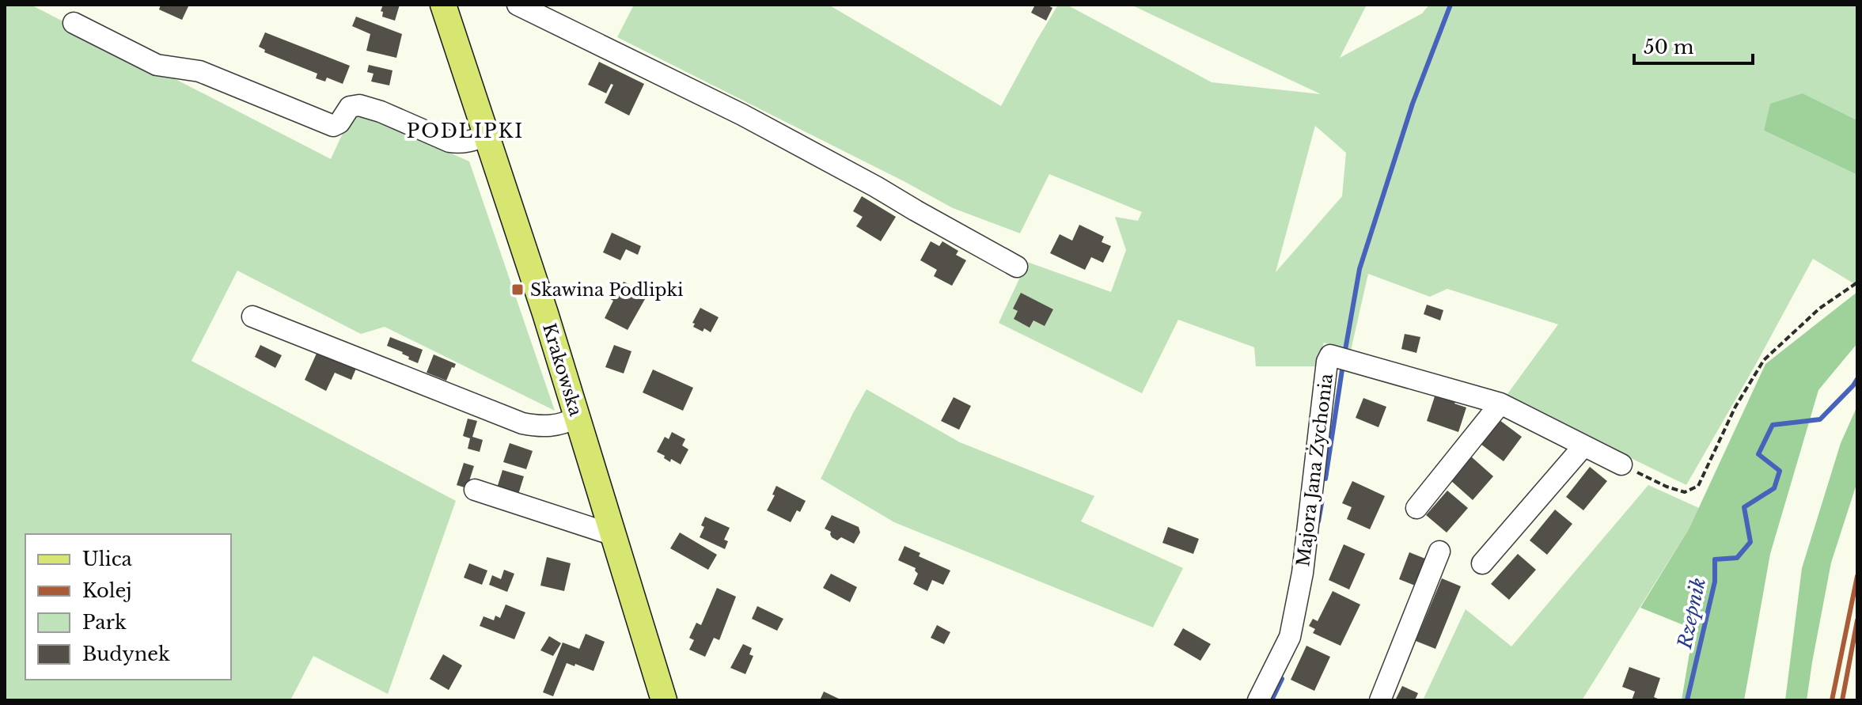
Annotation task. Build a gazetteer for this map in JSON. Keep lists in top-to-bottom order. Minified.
{"streets":{"main road":["Krakowska"],"street":["Majora Jana Żychonia"]},"districts":["PODLIPKI"],"water":["Rzepnik"],"places":{"transit":["Skawina Podlipki"]},"legend":["Ulica","Kolej","Park","Budynek"],"scale_bar":"50 m"}
